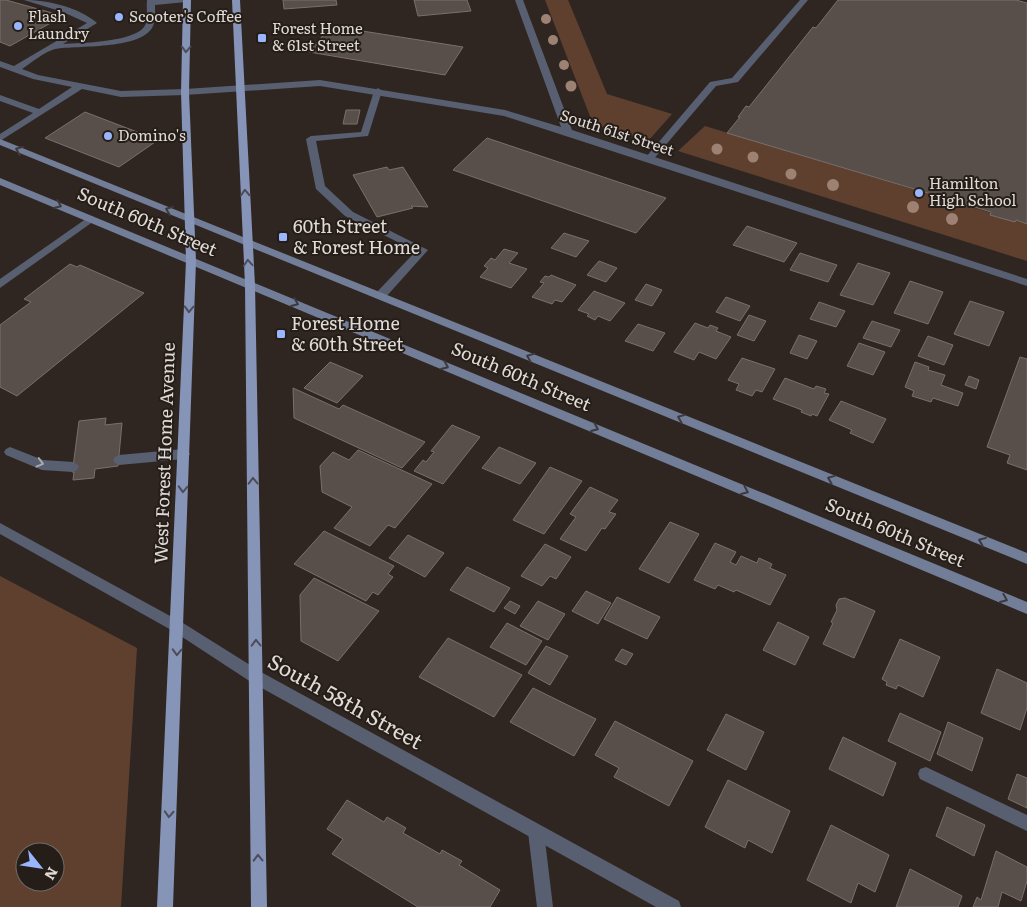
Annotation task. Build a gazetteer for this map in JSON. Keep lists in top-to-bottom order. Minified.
{"streets":{"main road":["South 60th Street","West Forest Home Avenue"],"street":["South 61st Street","South 58th Street"]},"crossings":[["South 61st Street","West Forest Home Avenue"],["South 60th Street","West Forest Home Avenue"],["West Forest Home Avenue","South 58th Street"]],"places":{"other":["Scooter's Coffee","Flash Laundry","Domino's","Hamilton High School"],"transit":["Forest Home & 61st Street","60th Street & Forest Home","Forest Home & 60th Street"]},"north":"bottom right"}
